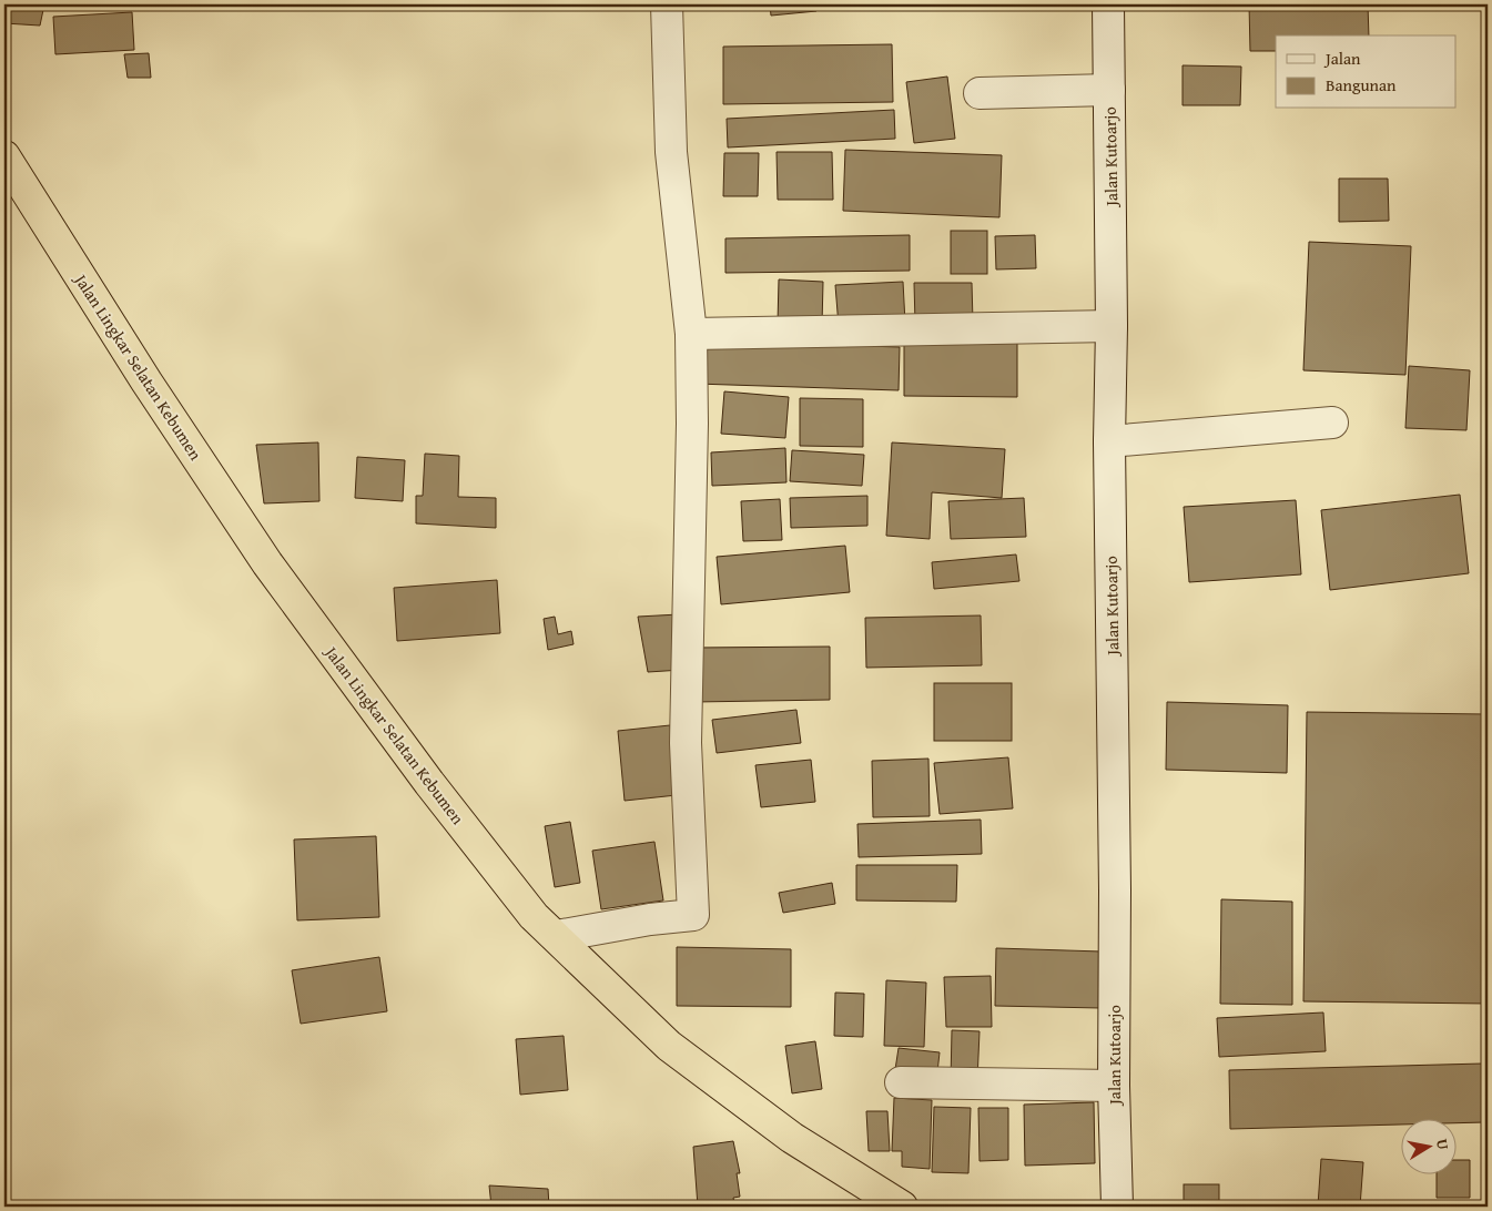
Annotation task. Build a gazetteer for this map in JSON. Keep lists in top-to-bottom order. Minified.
{"streets":{"highway":["Jalan Lingkar Selatan Kebumen"],"street":["Jalan Kutoarjo"]},"legend":["Jalan","Bangunan"],"north":"right"}
